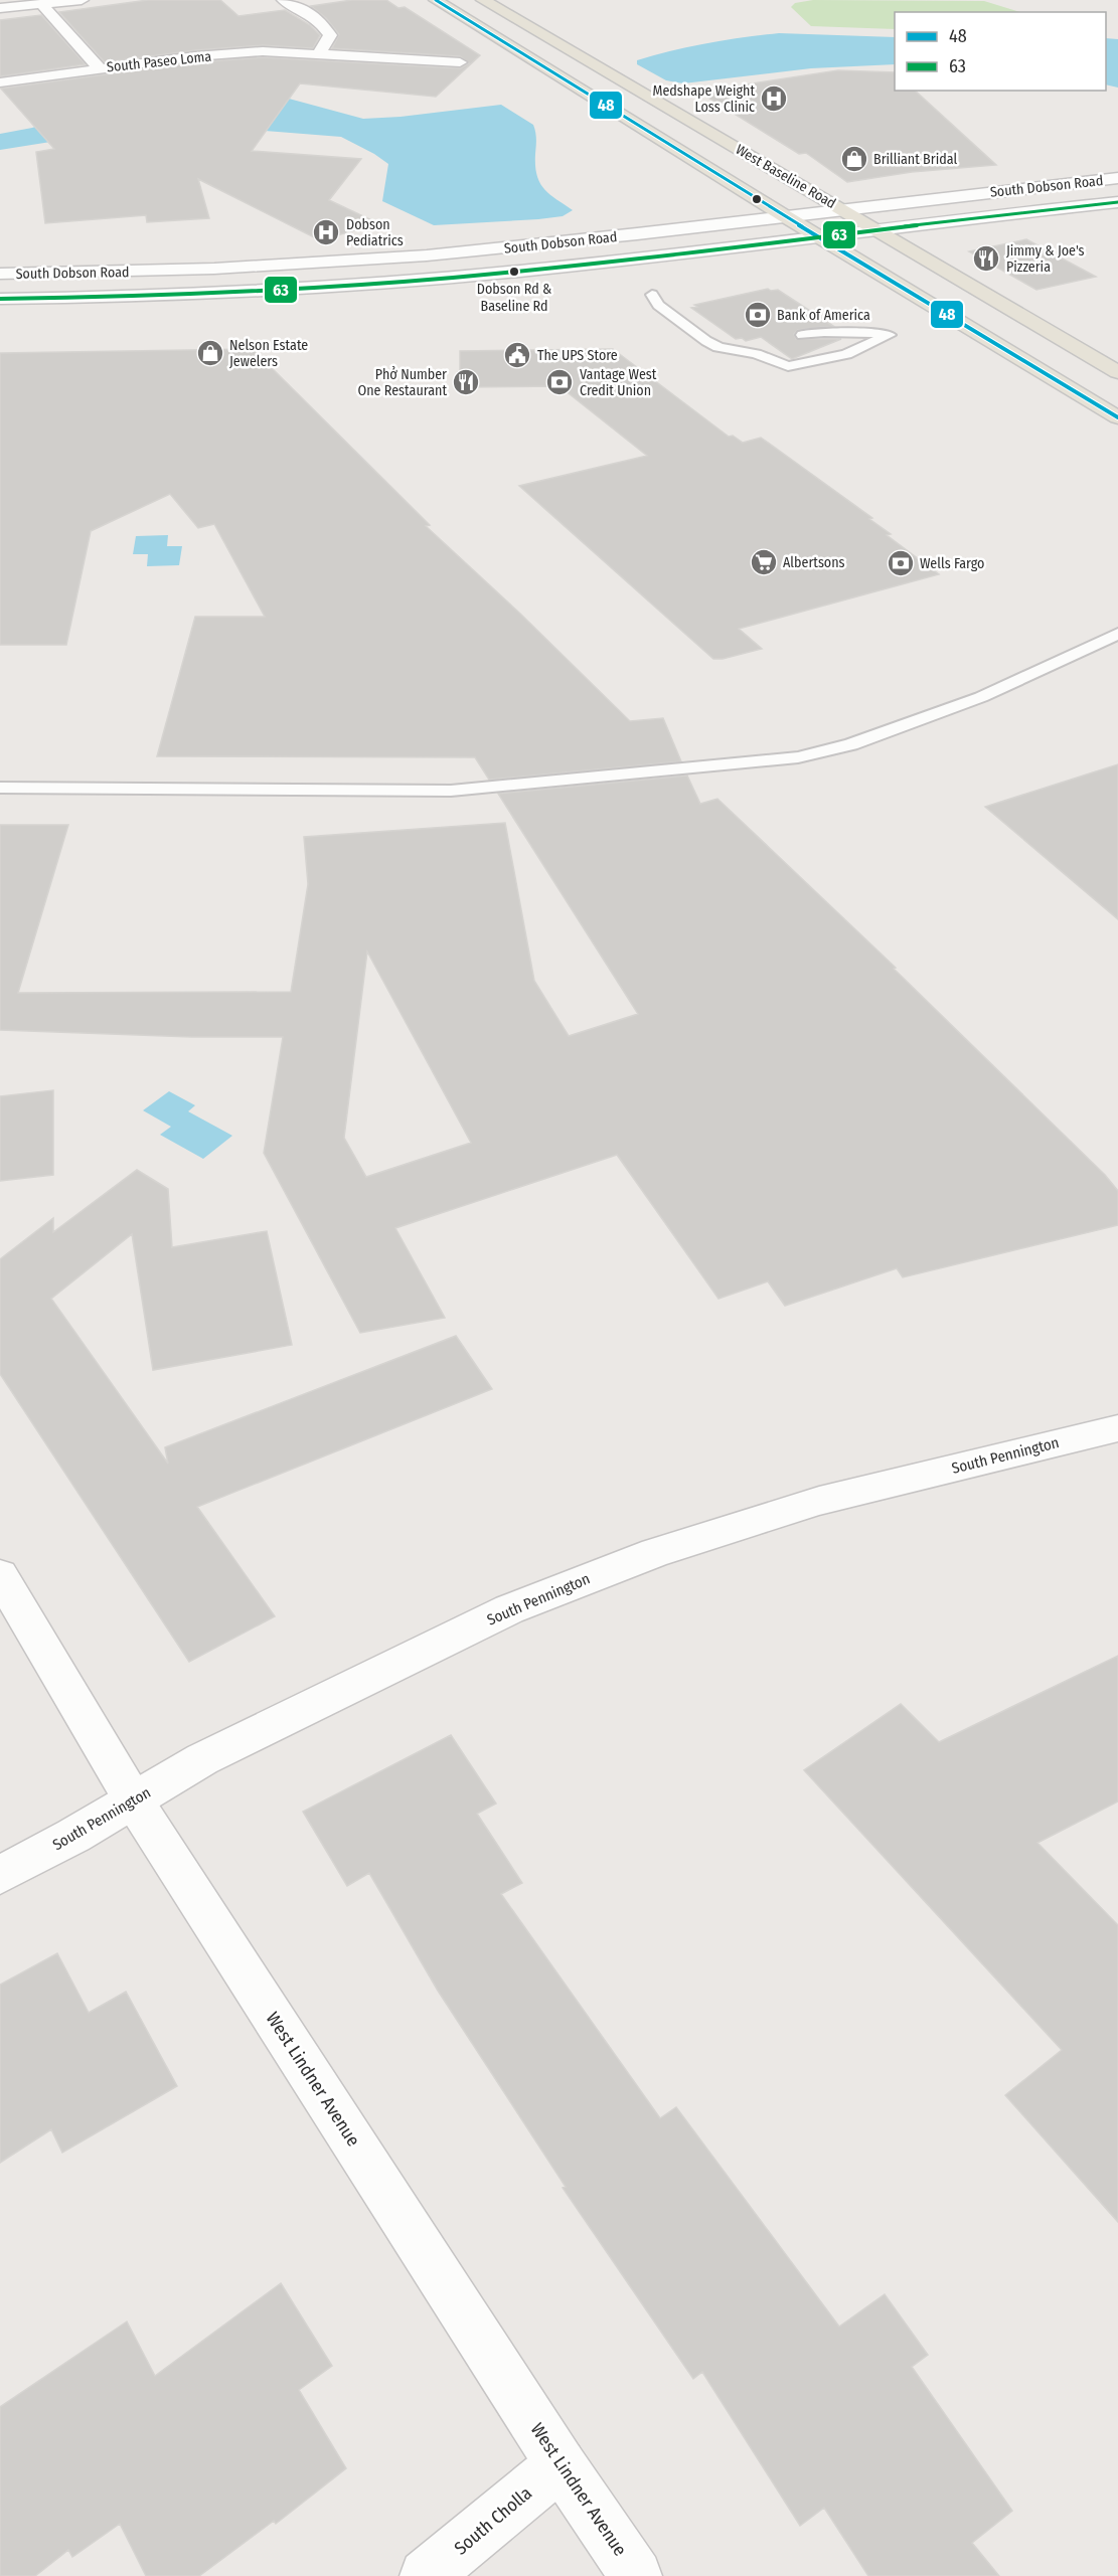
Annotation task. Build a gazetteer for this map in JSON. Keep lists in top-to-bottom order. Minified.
{"streets":{"main road":["South Paseo Loma","West Baseline Road","South Dobson Road","South Pennington","West Lindner Avenue","South Cholla"]},"crossings":[["West Baseline Road","South Dobson Road"],["South Pennington","West Lindner Avenue"],["West Lindner Avenue","South Cholla"]],"places":{"hospital":["Medshape Weight Loss Clinic","Dobson Pediatrics"],"shop":["Brilliant Bridal","Nelson Estate Jewelers"],"restaurant":["Jimmy & Joe's Pizzeria","Phở Number One Restaurant"],"other":["Dobson Rd & Baseline Rd"],"bank":["Bank of America","Vantage West Credit Union","Wells Fargo"],"public building":["The UPS Store"],"supermarket":["Albertsons"]},"lines":["transit line 48","transit line 63"],"legend":["48","63"]}
